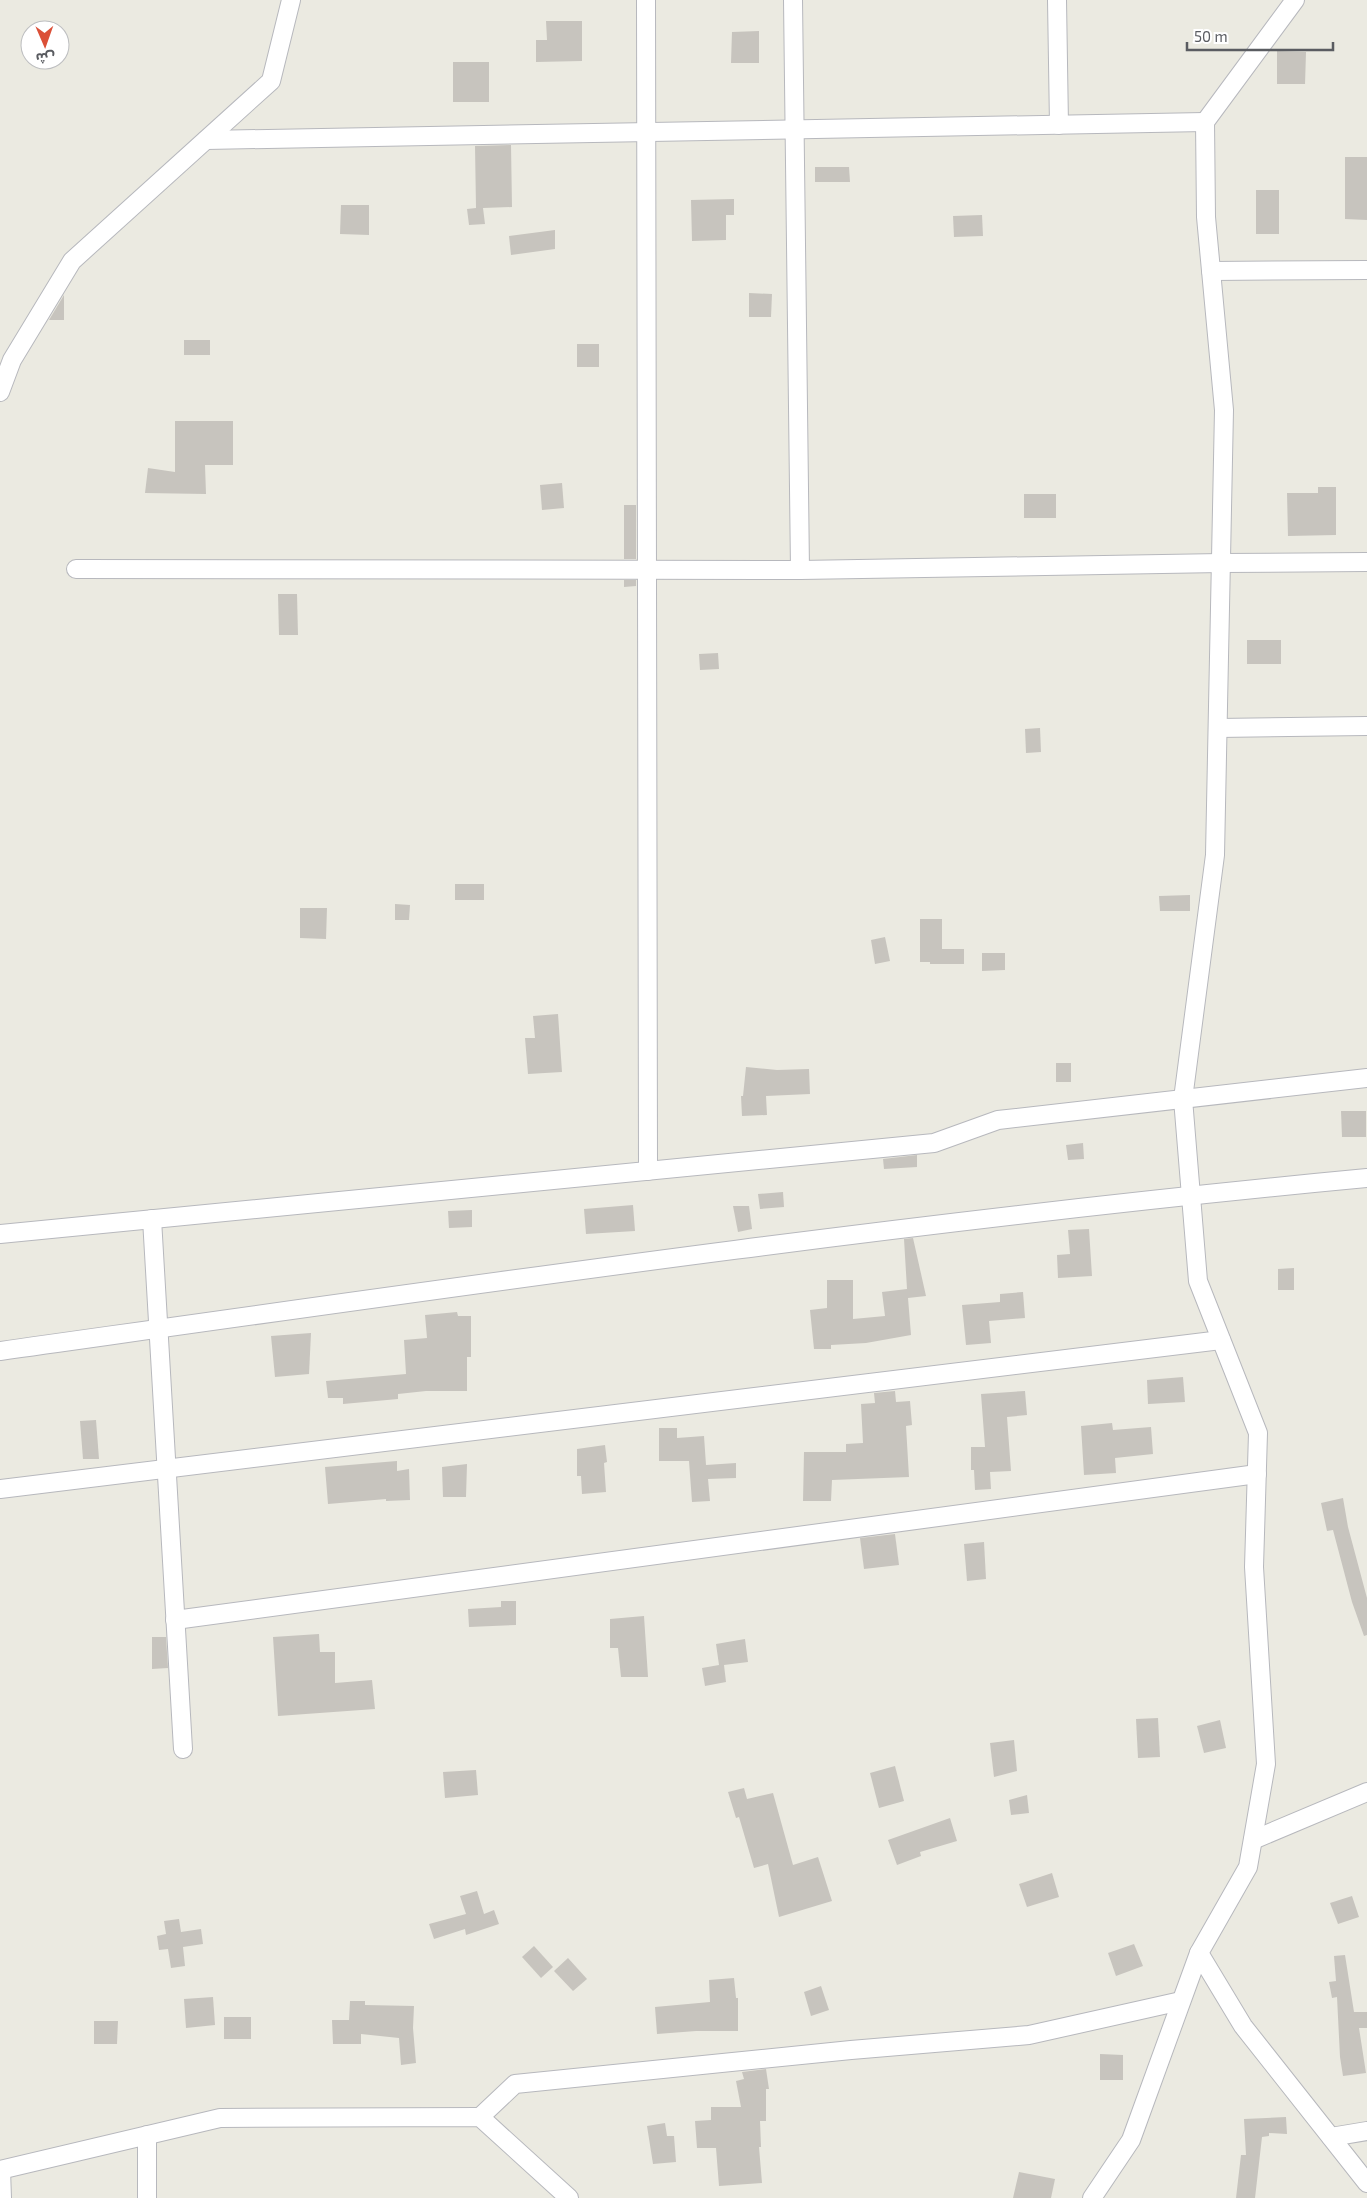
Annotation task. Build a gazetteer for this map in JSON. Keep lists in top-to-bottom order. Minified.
{"scale_bar":"50 m","north":"bottom"}
